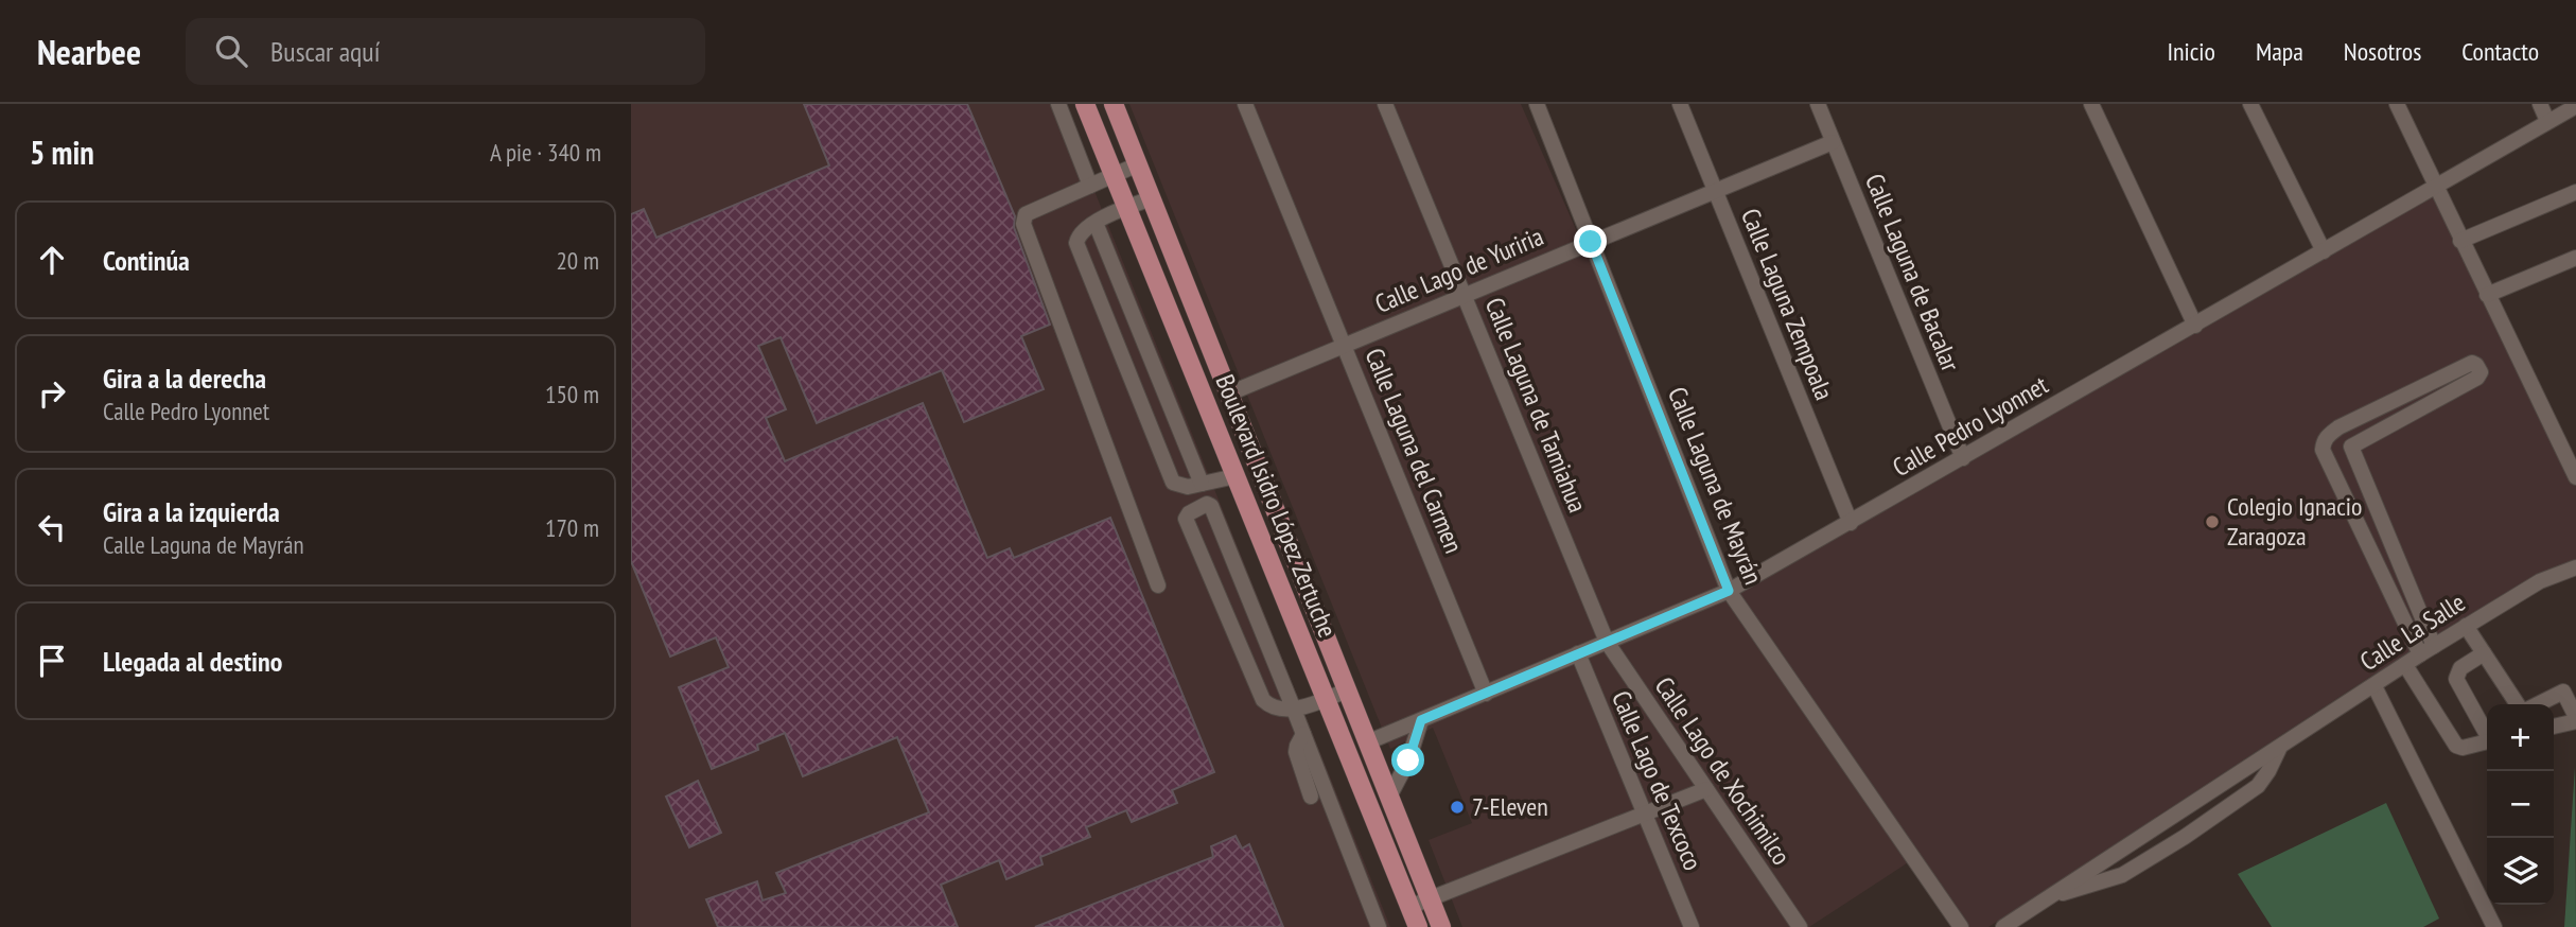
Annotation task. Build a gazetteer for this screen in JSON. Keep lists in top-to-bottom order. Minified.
{"streets":{"main road":["Boulevard Isidro López Zertuche"],"street":["Calle Lago de Yuriria","Calle Laguna de Bacalar","Calle Laguna Zempoala","Calle Laguna de Tamiahua","Calle Pedro Lyonnet","Calle Laguna del Carmen","Calle Laguna de Mayrán","Calle La Salle","Calle Lago de Xochimilco","Calle Lago de Texcoco"]},"crossings":[["Calle Lago de Yuriria","Calle Laguna de Bacalar"],["Calle Lago de Yuriria","Calle Laguna Zempoala"],["Calle Lago de Yuriria","Calle Laguna de Tamiahua"],["Calle Lago de Yuriria","Calle Laguna del Carmen"],["Calle Lago de Yuriria","Calle Laguna de Mayrán"],["Calle Lago de Yuriria","Boulevard Isidro López Zertuche"],["Calle Laguna de Bacalar","Calle Pedro Lyonnet"],["Calle Laguna Zempoala","Calle Pedro Lyonnet"],["Calle Laguna de Tamiahua","Calle Pedro Lyonnet"],["Calle Laguna de Tamiahua","Calle Lago de Xochimilco"],["Calle Pedro Lyonnet","Calle Laguna del Carmen"],["Calle Pedro Lyonnet","Calle Laguna de Mayrán"],["Calle Pedro Lyonnet","Boulevard Isidro López Zertuche"],["Calle Pedro Lyonnet","Calle Lago de Xochimilco"],["Calle Pedro Lyonnet","Calle Lago de Texcoco"]],"places":["Colegio Ignacio Zaragoza","7-Eleven"],"page":{"header":"Nearbee","search":"Buscar aquí","nav":["Inicio","Mapa","Nosotros","Contacto"],"heading":["5 min","A pie · 340 m"],"list":[["Continúa","20 m"],["Gira a la derecha","Calle Pedro Lyonnet","150 m"],["Gira a la izquierda","Calle Laguna de Mayrán","170 m"],"Llegada al destino"],"map_buttons":["+","−"]}}
